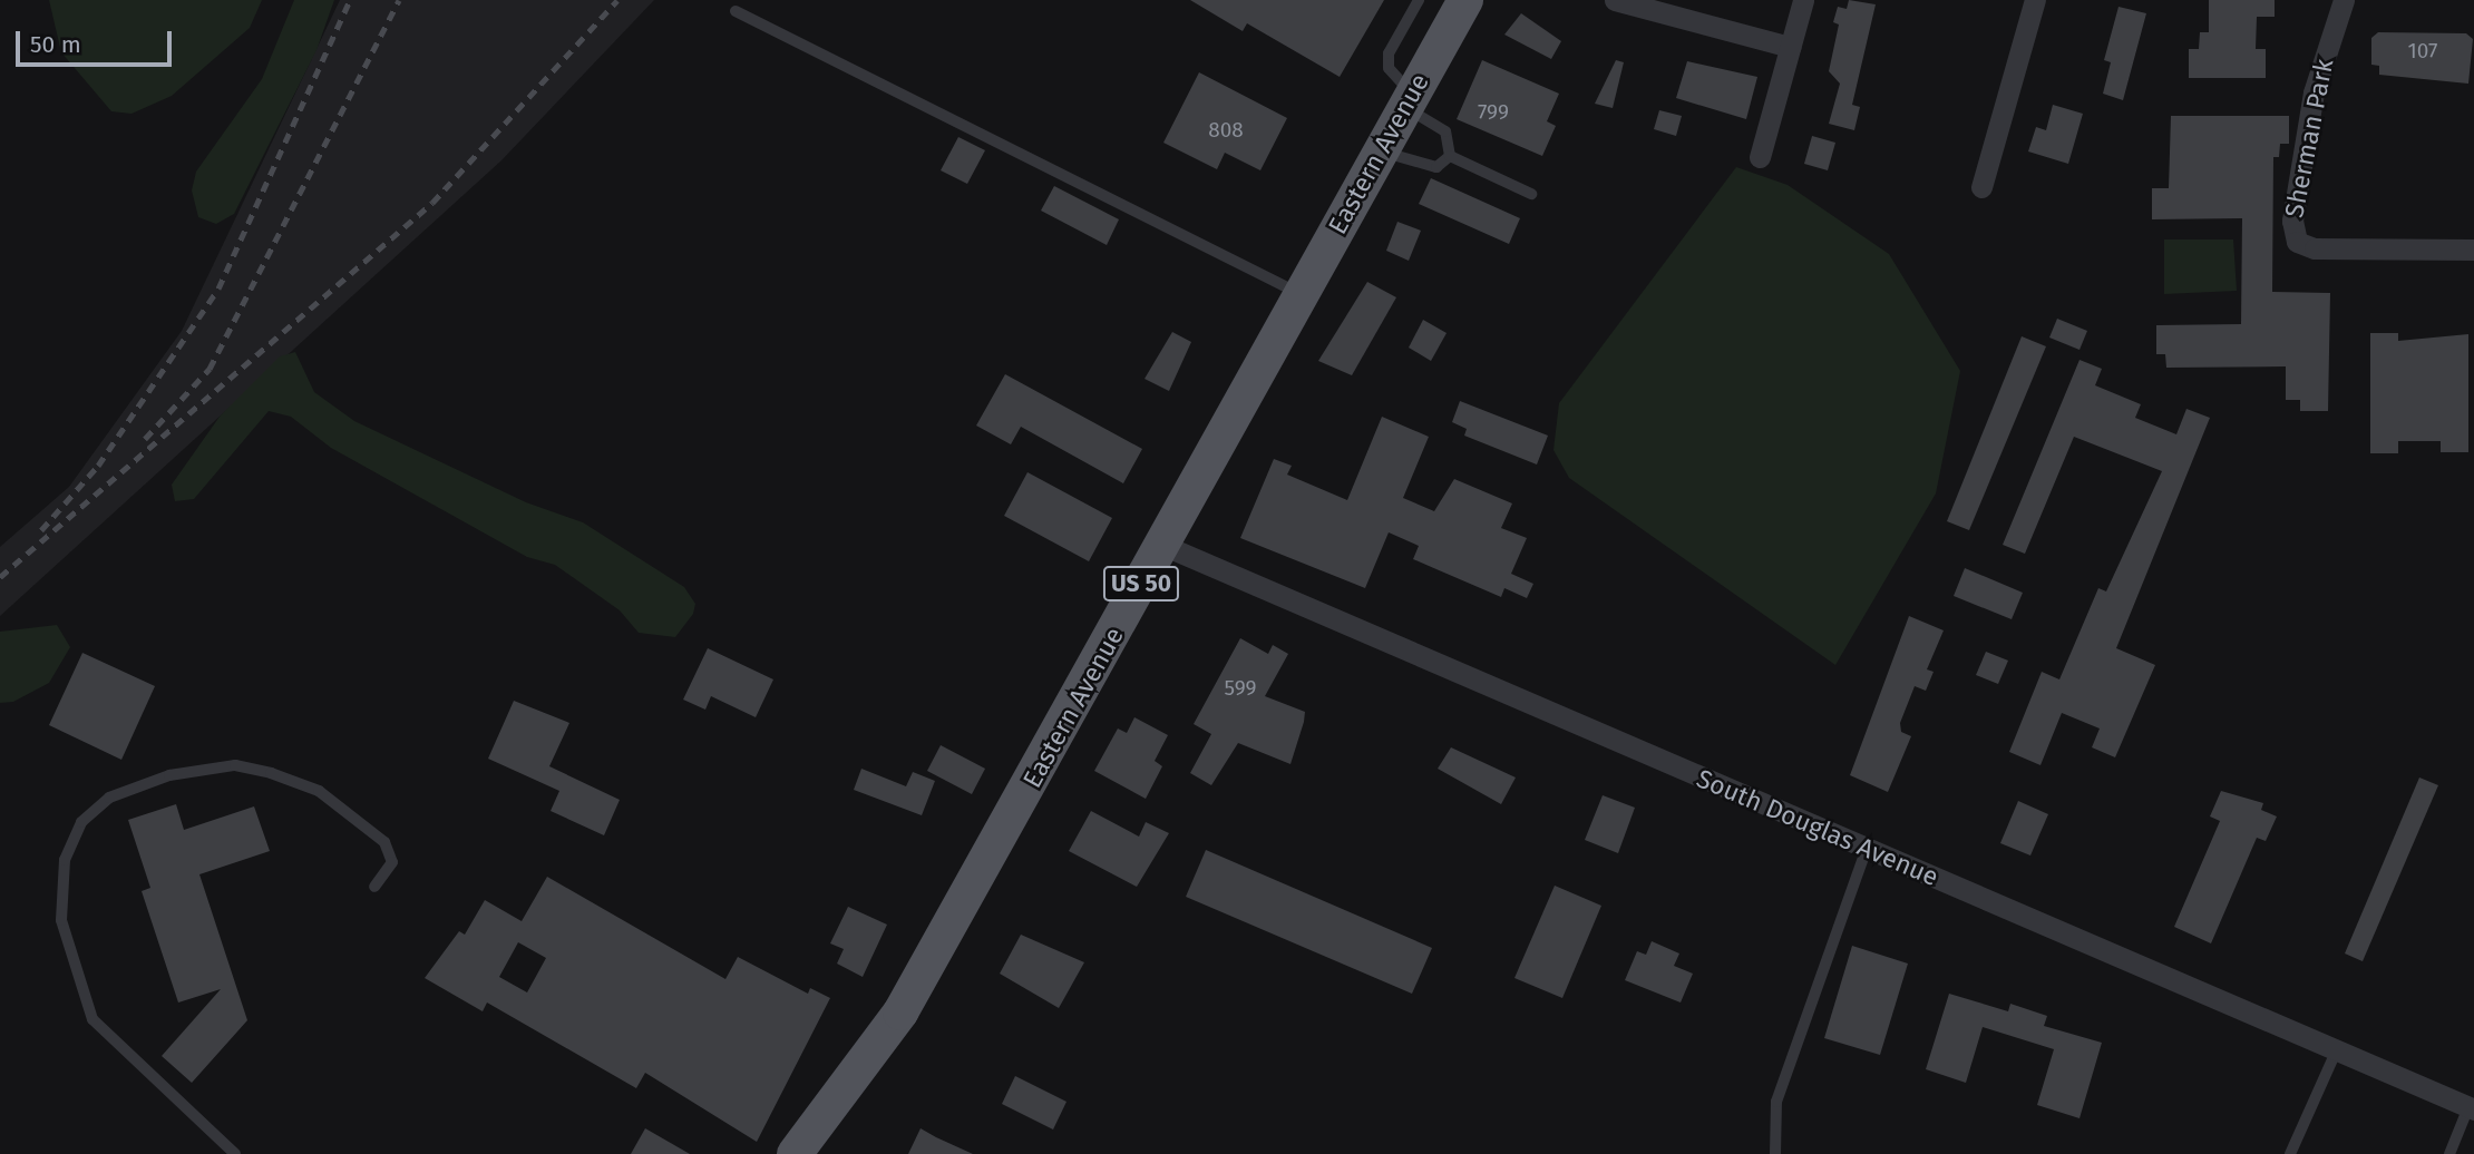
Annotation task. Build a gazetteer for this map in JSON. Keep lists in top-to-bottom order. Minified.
{"streets":{"main road":["Eastern Avenue","US 50"],"street":["Sherman Park","South Douglas Avenue"]},"crossings":[["Eastern Avenue","South Douglas Avenue"]],"house_numbers":["107","799","808","599"],"scale_bar":"50 m"}
